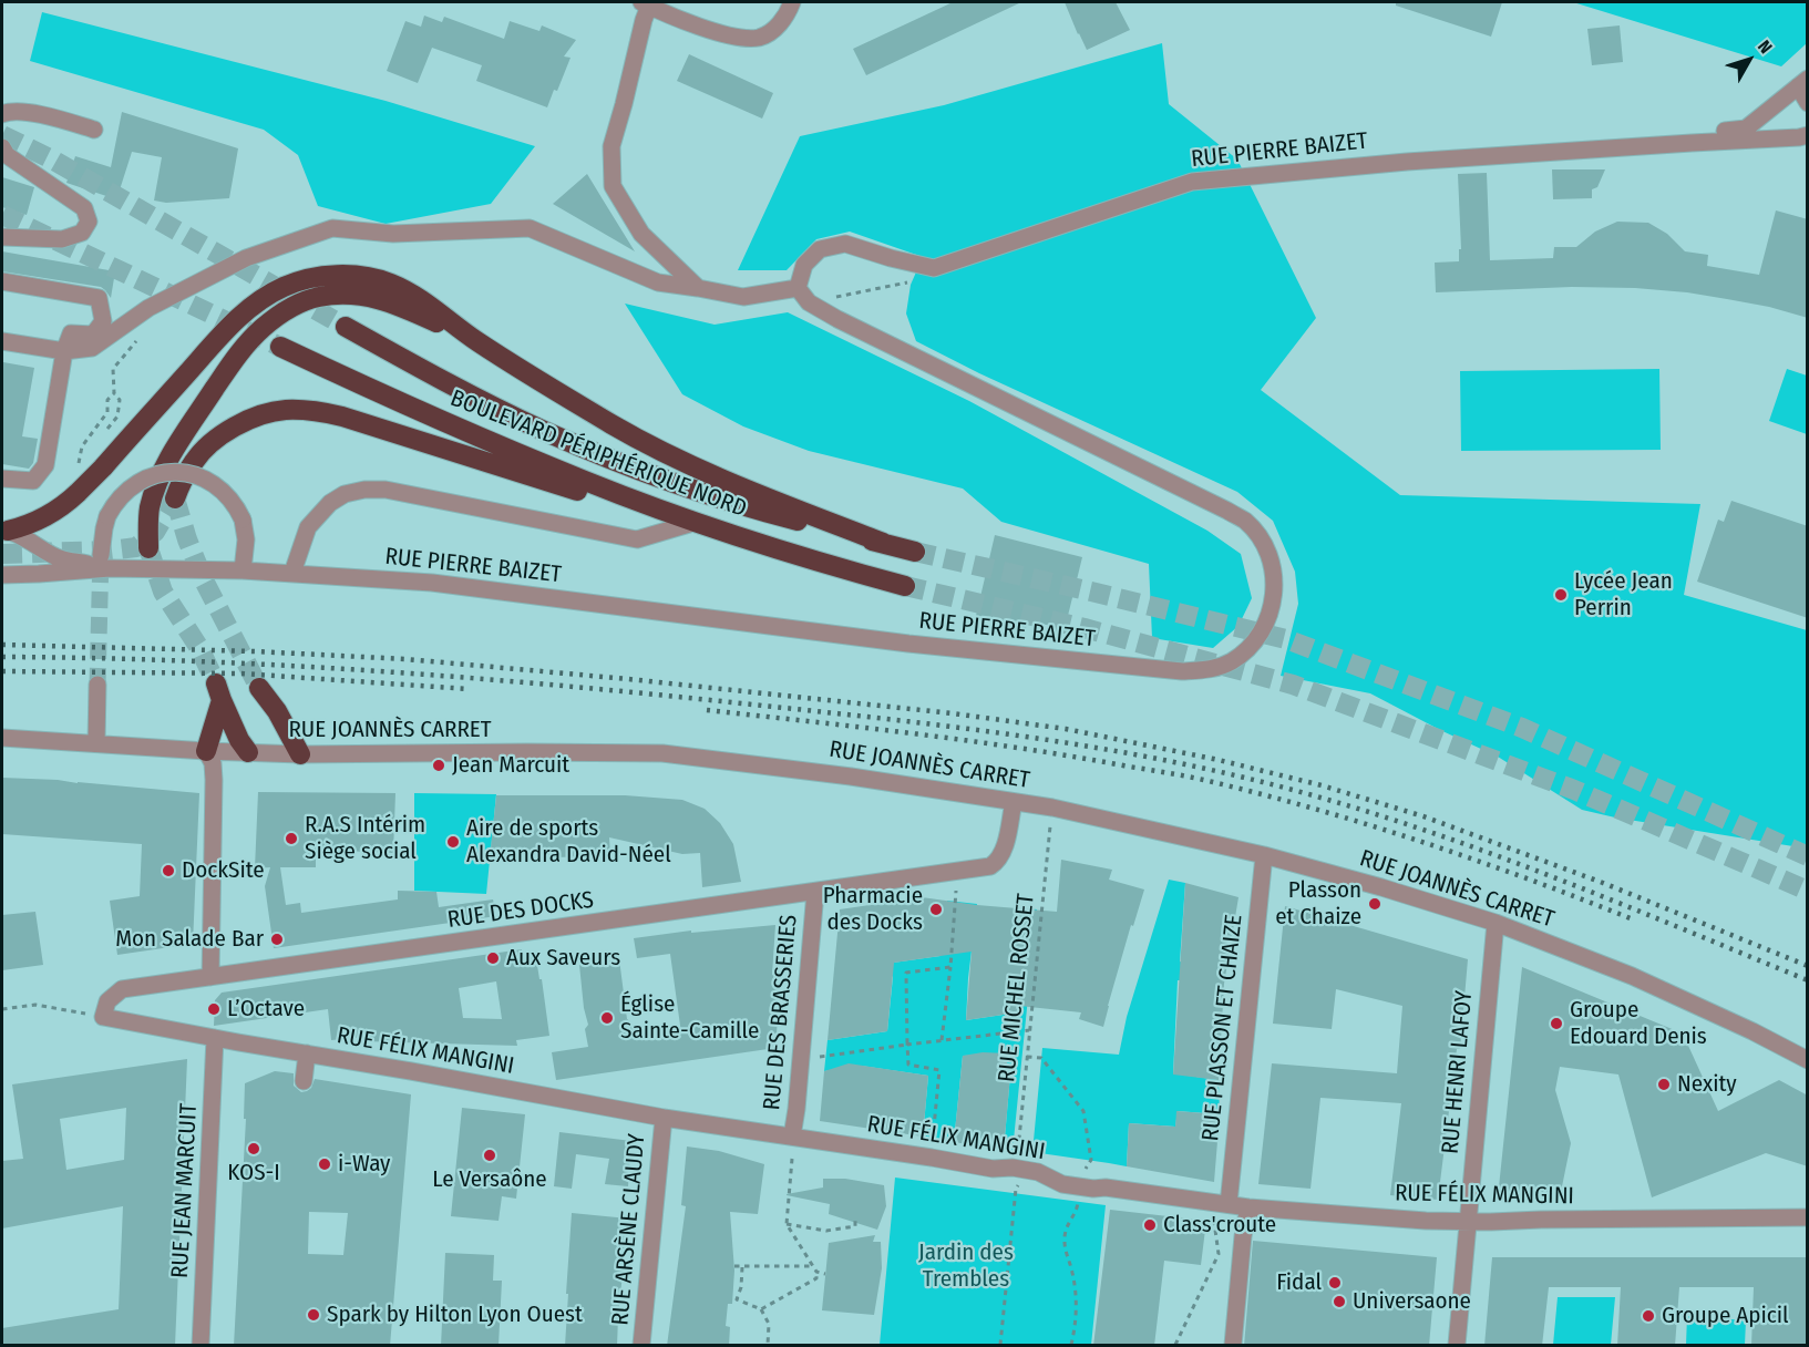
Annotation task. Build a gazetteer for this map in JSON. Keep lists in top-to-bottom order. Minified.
{"streets":{"highway":["BOULEVARD PÉRIPHÉRIQUE NORD"],"street":["RUE PIERRE BAIZET","RUE JOANNÈS CARRET","RUE DES DOCKS","RUE DES BRASSERIES","RUE PLASSON ET CHAIZE","RUE FÉLIX MANGINI","RUE HENRI LAFOY","RUE JEAN MARCUIT","RUE ARSÈNE CLAUDY"],"path":["RUE MICHEL ROSSET"]},"crossings":[["RUE JOANNÈS CARRET","RUE DES DOCKS"],["RUE JOANNÈS CARRET","RUE MICHEL ROSSET"],["RUE JOANNÈS CARRET","RUE PLASSON ET CHAIZE"],["RUE JOANNÈS CARRET","RUE HENRI LAFOY"],["RUE DES DOCKS","RUE DES BRASSERIES"],["RUE DES DOCKS","RUE FÉLIX MANGINI"],["RUE MICHEL ROSSET","RUE FÉLIX MANGINI"],["RUE DES BRASSERIES","RUE FÉLIX MANGINI"],["RUE PLASSON ET CHAIZE","RUE FÉLIX MANGINI"],["RUE FÉLIX MANGINI","RUE HENRI LAFOY"],["RUE FÉLIX MANGINI","RUE JEAN MARCUIT"],["RUE FÉLIX MANGINI","RUE ARSÈNE CLAUDY"]],"parks":["Jardin des Trembles"],"places":["Lycée Jean Perrin","Jean Marcuit","R.A.S Intérim Siège social","Aire de sports Alexandra David-Néel","DockSite","Plasson et Chaize","Pharmacie des Docks","Mon Salade Bar","Aux Saveurs","L’Octave","Église Sainte-Camille","Groupe Edouard Denis","Nexity","KOS-I","Le Versaône","i-Way","Class'croute","Fidal","Universaone","Spark by Hilton Lyon Ouest","Groupe Apicil"],"north":"top right"}
